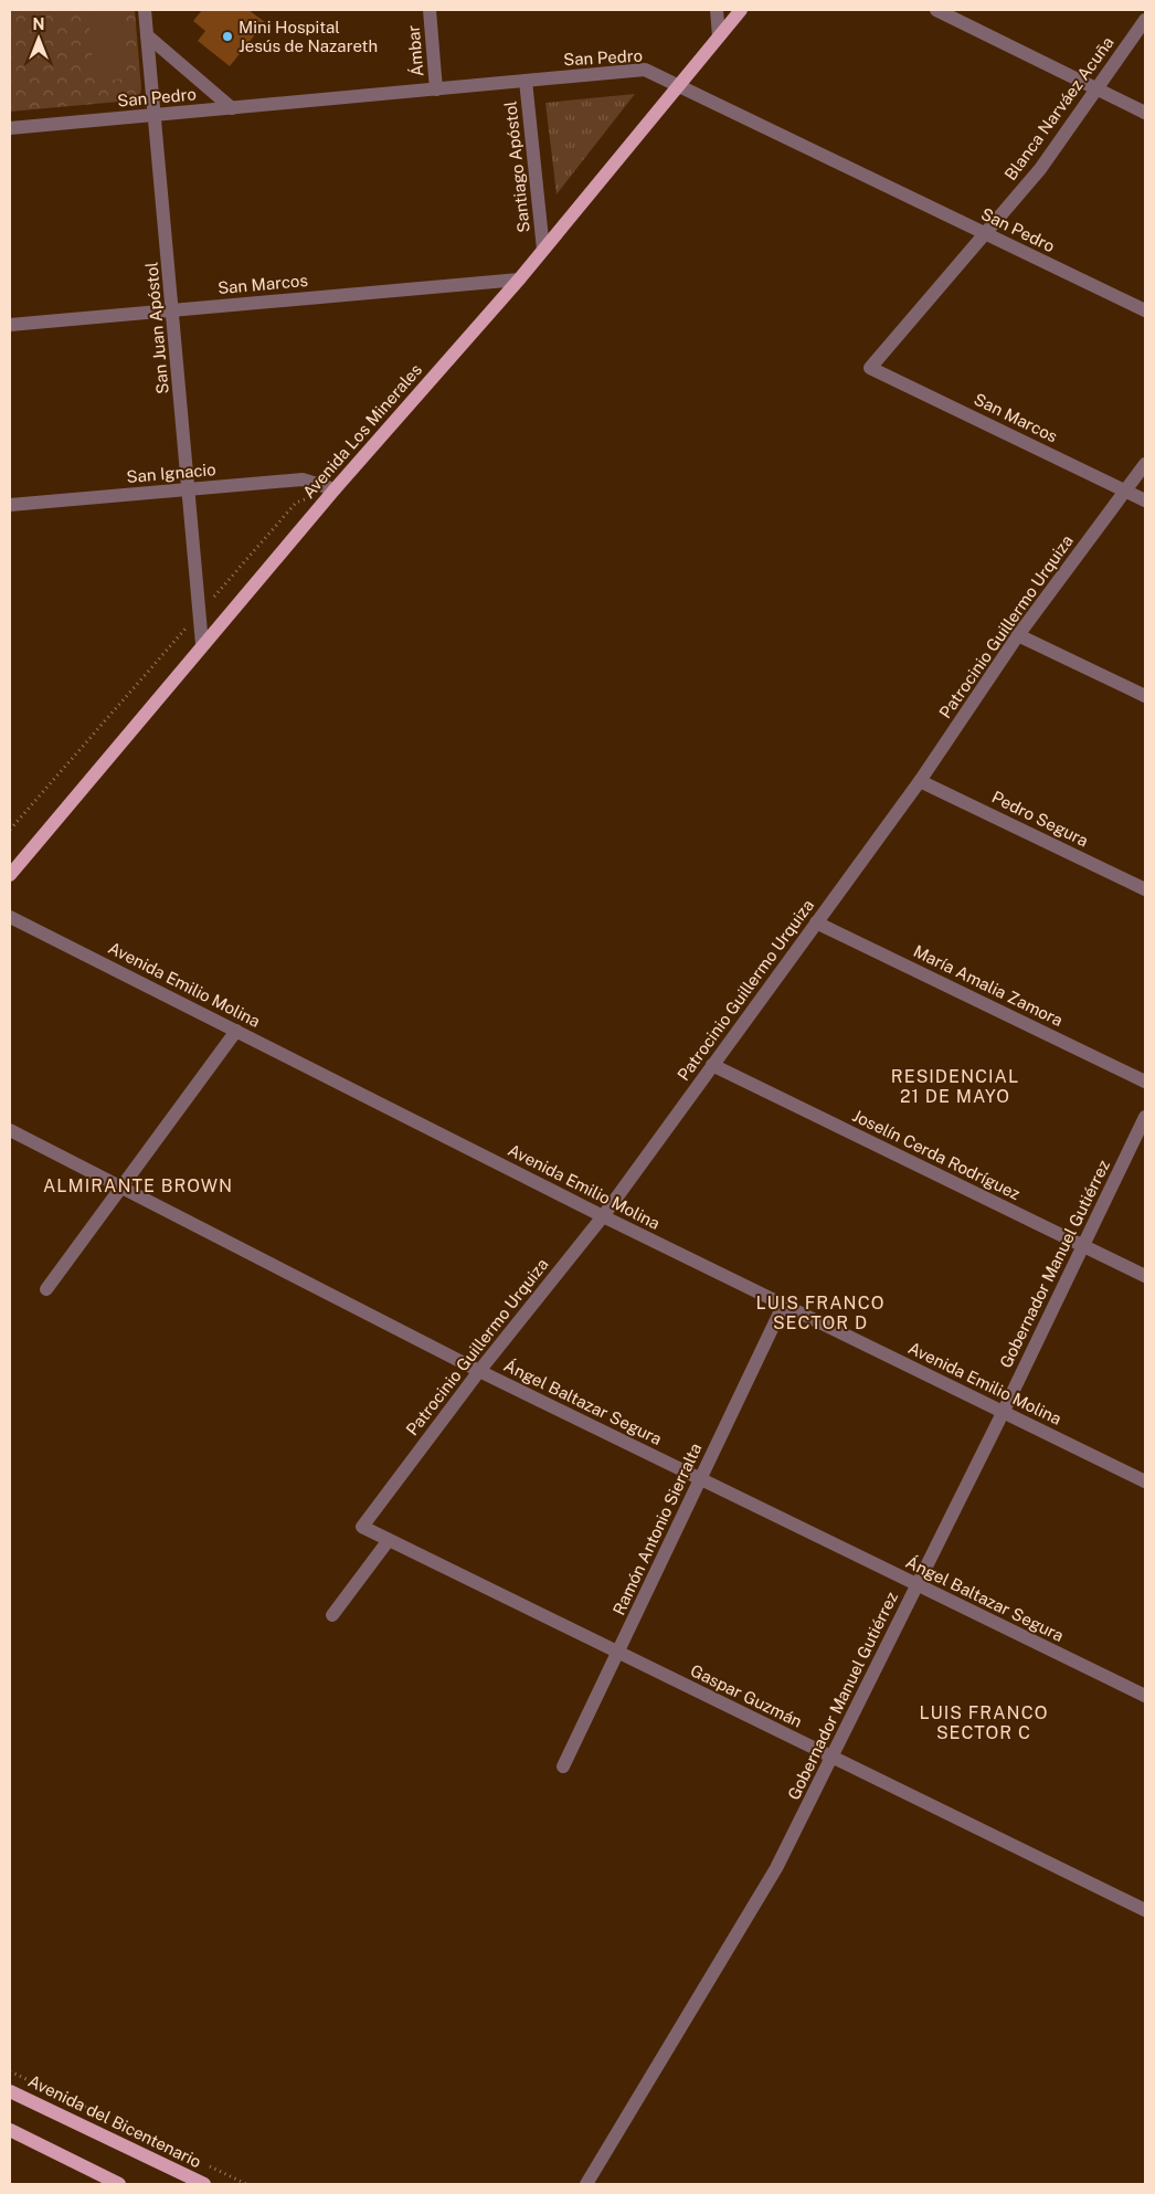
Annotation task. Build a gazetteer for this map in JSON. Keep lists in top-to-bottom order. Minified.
{"streets":{"main road":["Avenida Los Minerales","Avenida del Bicentenario"],"street":["Ámbar","San Pedro","Blanca Narváez Acuña","Santiago Apóstol","San Marcos","San Juan Apóstol","San Ignacio","Patrocinio Guillermo Urquiza","Pedro Segura","Avenida Emilio Molina","María Amalia Zamora","Joselín Cerda Rodríguez","Gobernador Manuel Gutiérrez","Ángel Baltazar Segura","Ramón Antonio Sierralta","Gaspar Guzmán"]},"crossings":[["Ámbar","San Pedro"],["San Pedro","Blanca Narváez Acuña"],["San Pedro","Santiago Apóstol"],["San Pedro","San Juan Apóstol"],["San Pedro","Avenida Los Minerales"],["Blanca Narváez Acuña","San Marcos"],["Santiago Apóstol","Avenida Los Minerales"],["San Marcos","San Juan Apóstol"],["San Marcos","Avenida Los Minerales"],["San Marcos","Patrocinio Guillermo Urquiza"],["San Juan Apóstol","Avenida Los Minerales"],["San Juan Apóstol","San Ignacio"],["Avenida Los Minerales","San Ignacio"],["Patrocinio Guillermo Urquiza","Pedro Segura"],["Patrocinio Guillermo Urquiza","Avenida Emilio Molina"],["Patrocinio Guillermo Urquiza","María Amalia Zamora"],["Patrocinio Guillermo Urquiza","Joselín Cerda Rodríguez"],["Patrocinio Guillermo Urquiza","Ángel Baltazar Segura"],["Patrocinio Guillermo Urquiza","Gaspar Guzmán"],["Avenida Emilio Molina","Gobernador Manuel Gutiérrez"],["Avenida Emilio Molina","Ramón Antonio Sierralta"],["Joselín Cerda Rodríguez","Gobernador Manuel Gutiérrez"],["Gobernador Manuel Gutiérrez","Ángel Baltazar Segura"],["Gobernador Manuel Gutiérrez","Gaspar Guzmán"],["Ángel Baltazar Segura","Ramón Antonio Sierralta"],["Ramón Antonio Sierralta","Gaspar Guzmán"]],"districts":["RESIDENCIAL 21 DE MAYO","ALMIRANTE BROWN","LUIS FRANCO SECTOR D","LUIS FRANCO SECTOR C"],"places":["Mini Hospital Jesús de Nazareth"],"north":"top"}
